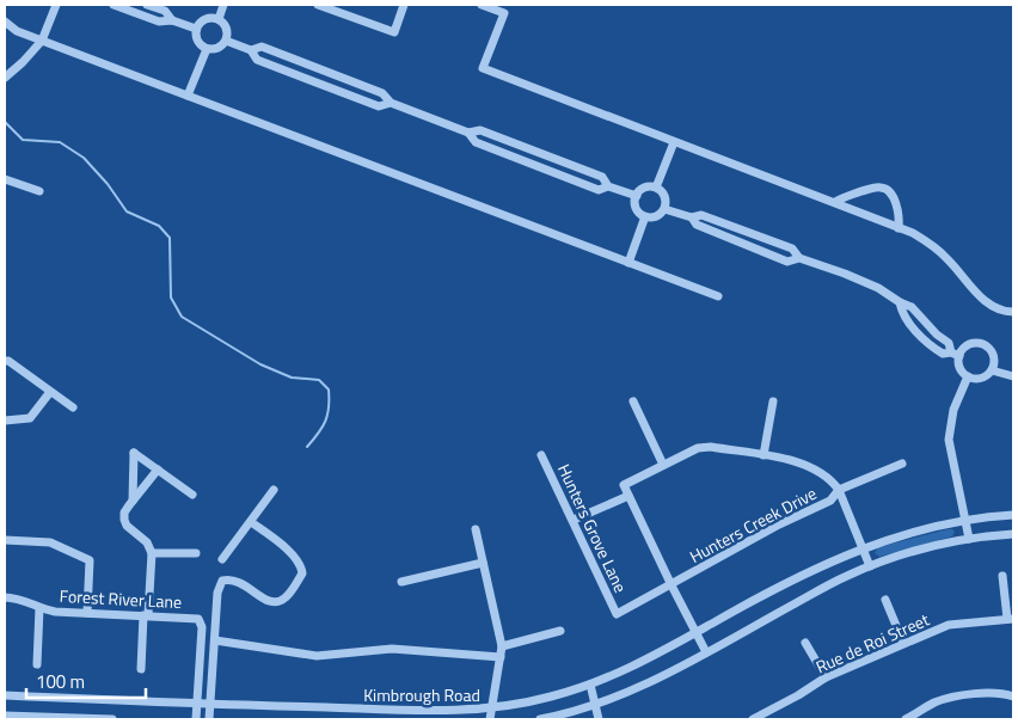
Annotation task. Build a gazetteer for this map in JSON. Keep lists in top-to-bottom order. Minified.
{"streets":{"street":["Hunters Creek Drive","Hunters Grove Lane","Forest River Lane","Rue de Roi Street","Kimbrough Road"]},"crossings":[["Hunters Creek Drive","Hunters Grove Lane"],["Forest River Lane","Kimbrough Road"]],"scale_bar":"100 m"}
